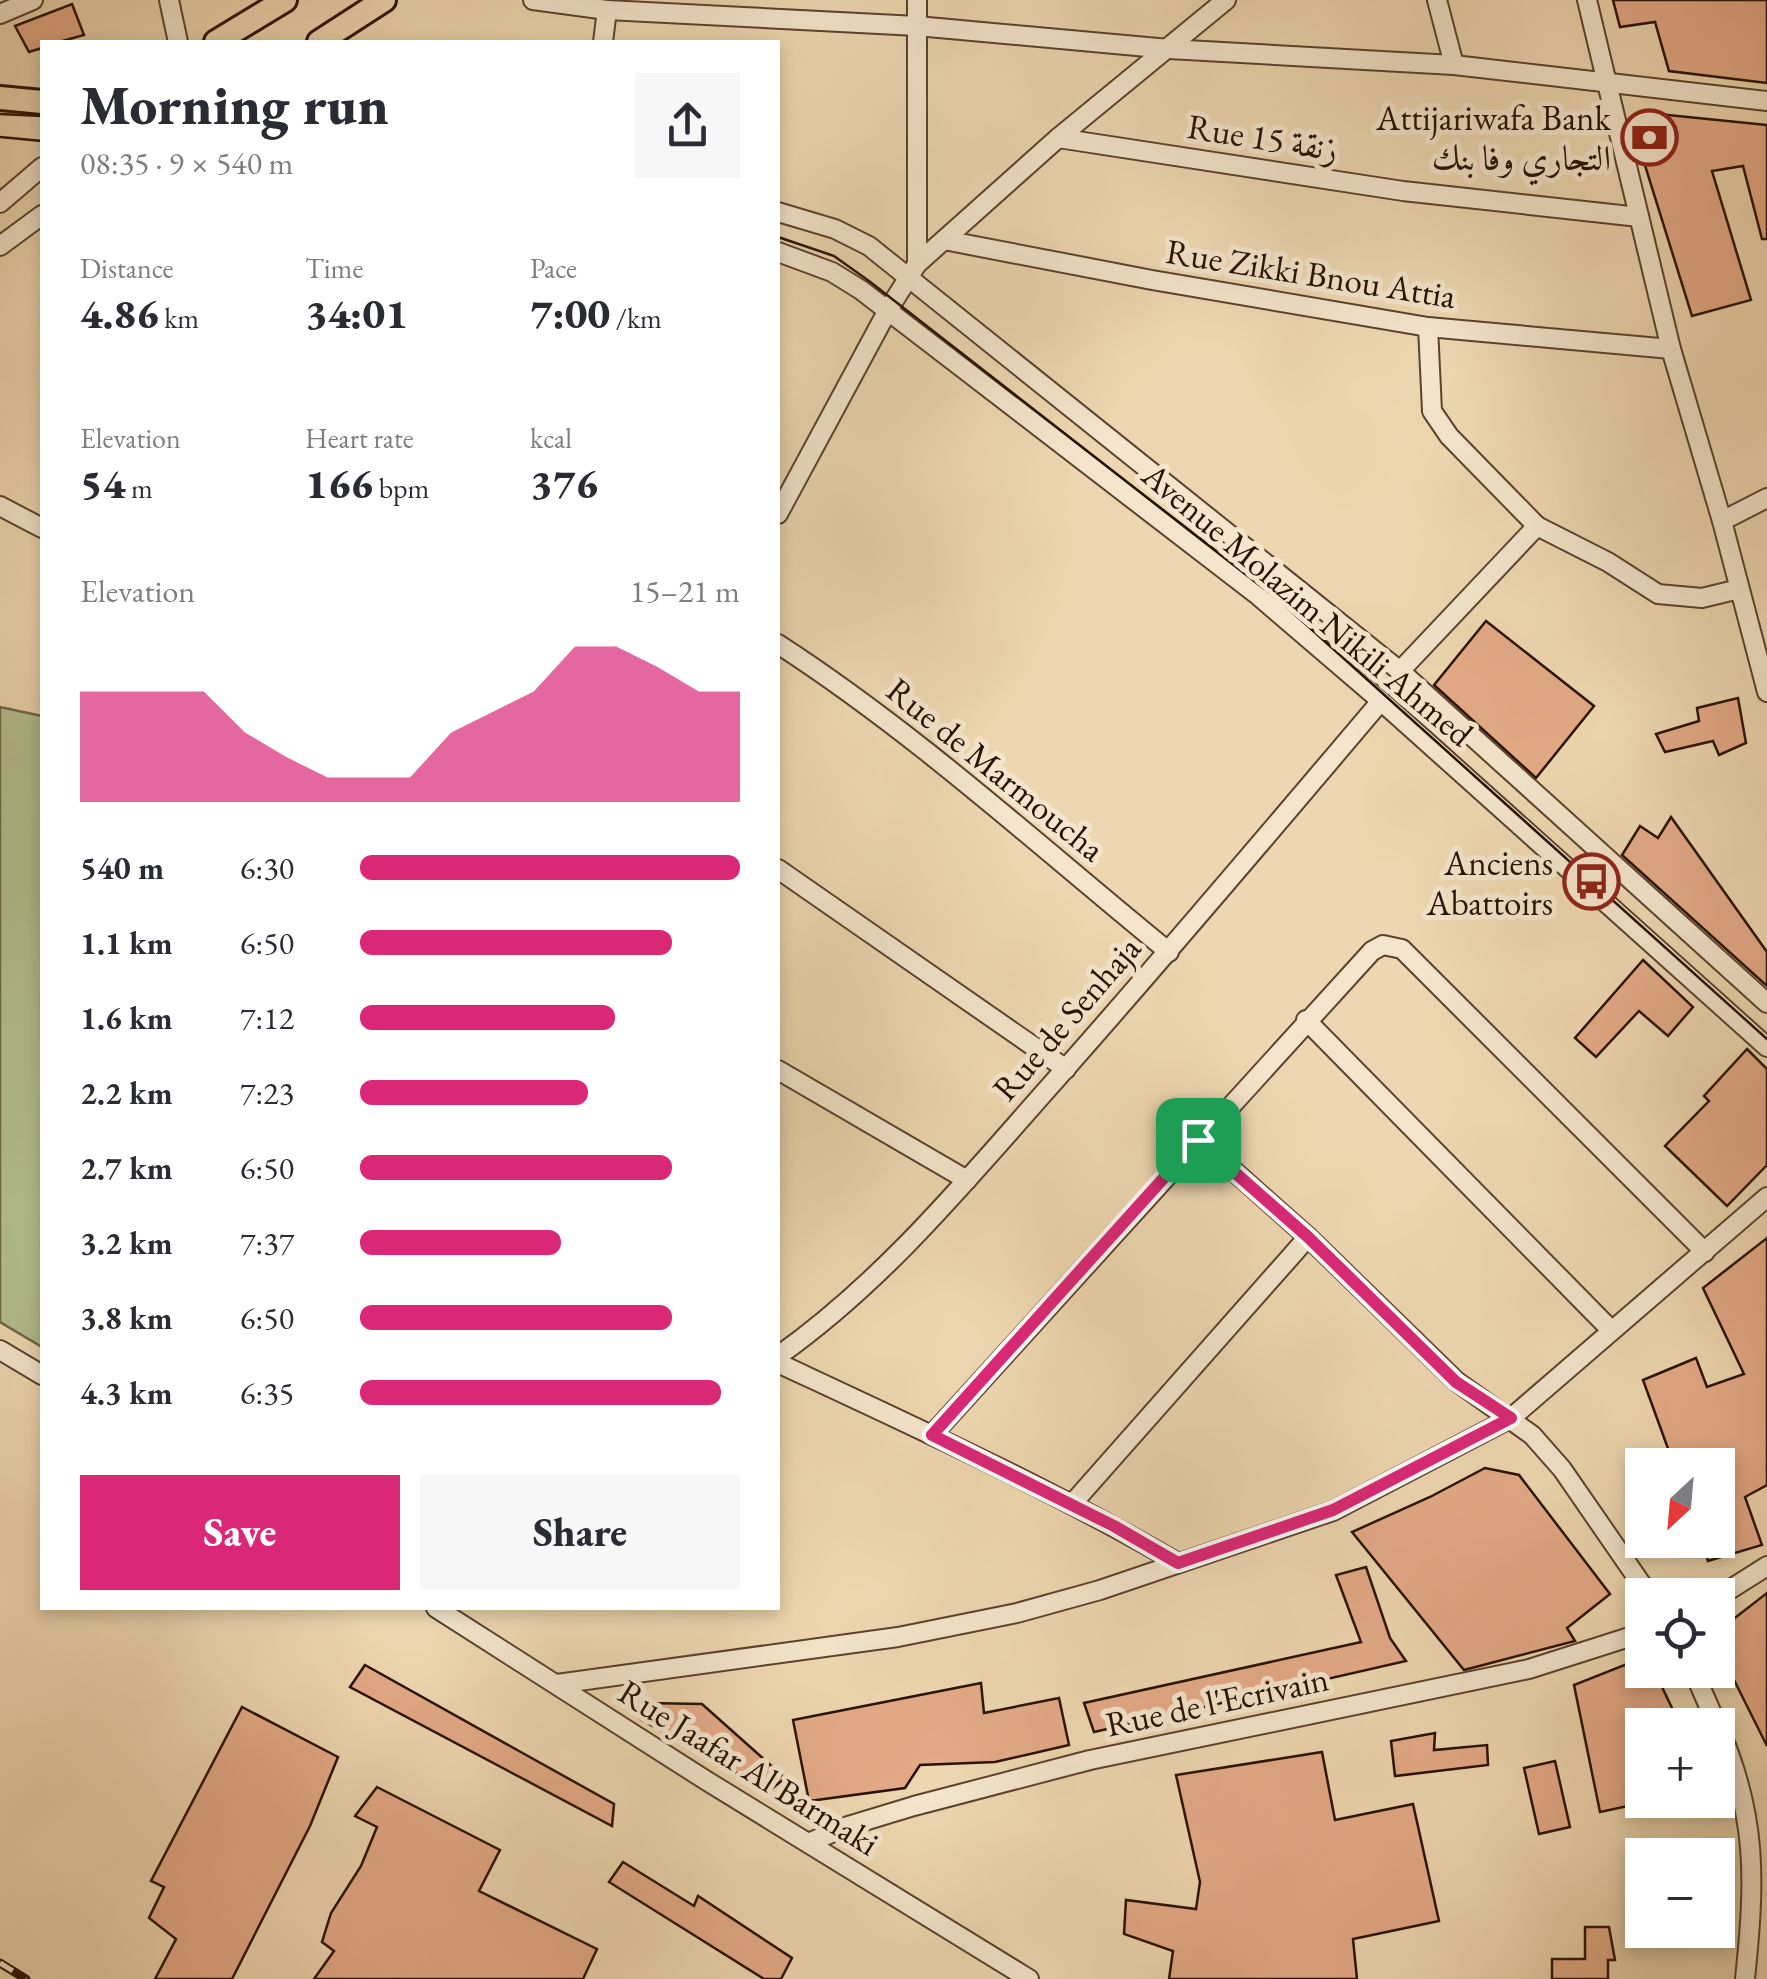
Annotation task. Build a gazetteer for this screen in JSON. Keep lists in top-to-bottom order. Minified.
{"streets":{"street":["Rue 15 زنقة","Rue Zikki Bnou Attia","Avenue Molazim Nikili Ahmed","Rue de Marmoucha","Rue de Senhaja","Rue de l'Ecrivain","Rue Jaafar Al Barmaki"]},"crossings":[["Avenue Molazim Nikili Ahmed","Rue de Senhaja"],["Rue de Marmoucha","Rue de Senhaja"],["Rue de l'Ecrivain","Rue Jaafar Al Barmaki"]],"places":{"bank":["Attijariwafa Bank التجاري وفا بنك"],"bus stop":["Anciens Abattoirs"]},"north":"bottom left","page":{"heading":["Morning run","08:35 · 9 × 540 m"],"stats":[["Distance","4.86 km"],["Time","34:01"],["Pace","7:00 /km"],["Elevation","54 m"],["Heart rate","166 bpm"],["kcal","376"]],"chart":["Elevation","15–21 m"],"list":[{"name":"540 m","note":"6:30"},{"name":"1.1 km","note":"6:50"},{"name":"1.6 km","note":"7:12"},{"name":"2.2 km","note":"7:23"},{"name":"2.7 km","note":"6:50"},{"name":"3.2 km","note":"7:37"},{"name":"3.8 km","note":"6:50"},{"name":"4.3 km","note":"6:35"}],"map_buttons":["+","−"],"buttons":["Save","Share"]}}
